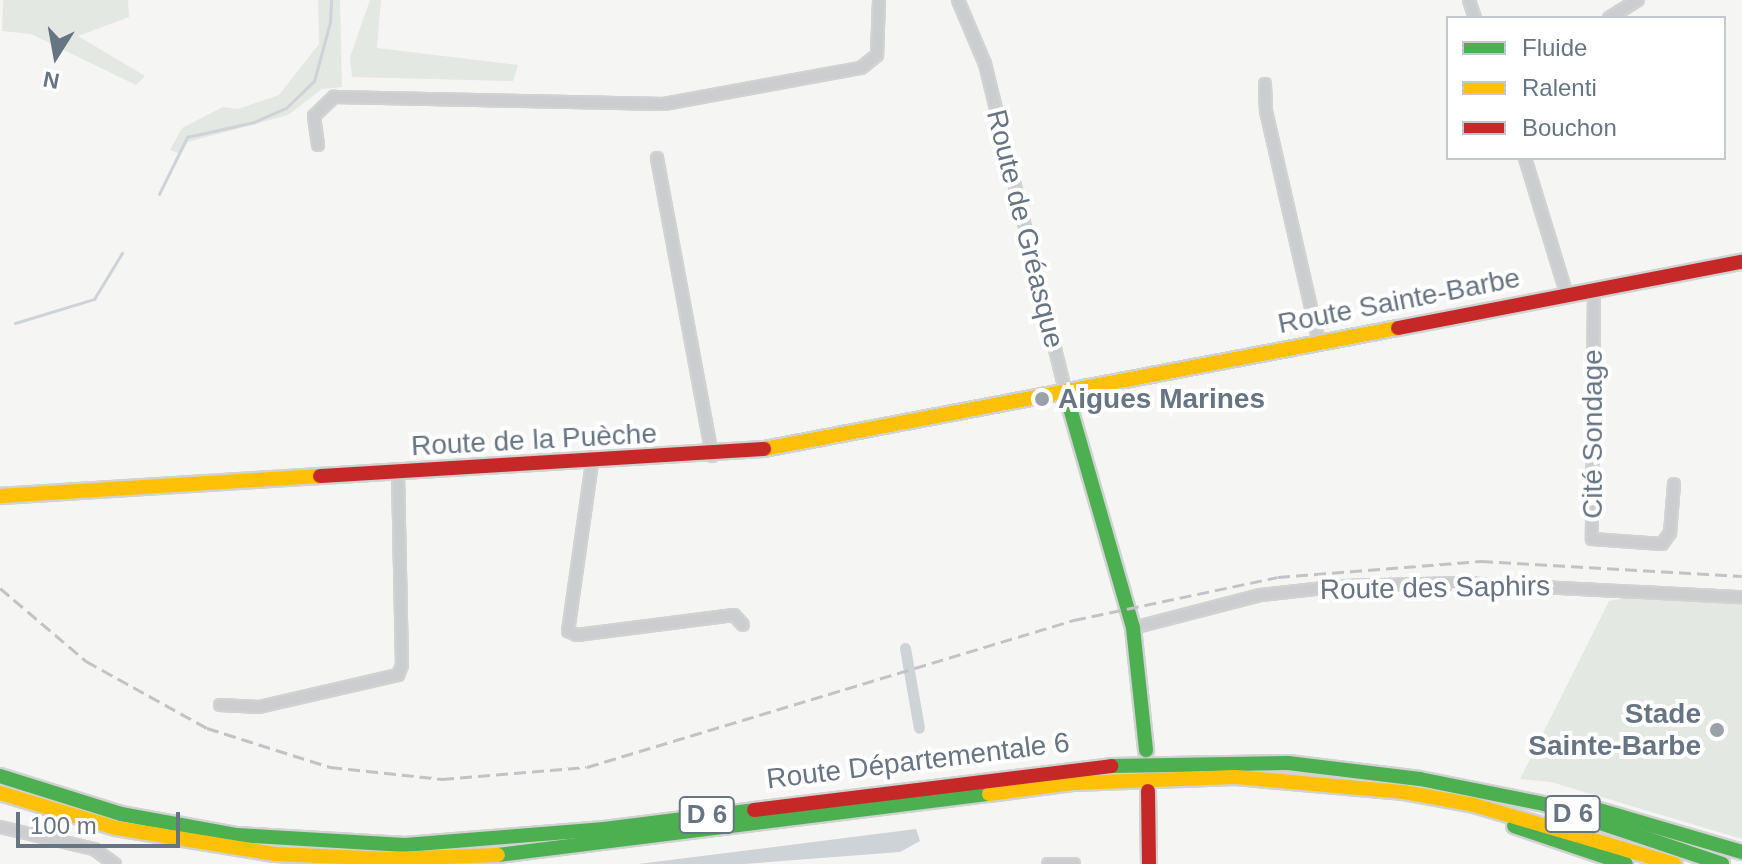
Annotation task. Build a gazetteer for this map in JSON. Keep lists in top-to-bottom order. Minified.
{"streets":{"main road":["Route Sainte-Barbe","Route de la Puèche","Route Départementale 6","D 6"],"street":["Route de Gréasque","Cité Sondage","Route des Saphirs"]},"crossings":[["Route de Gréasque","Route Sainte-Barbe"],["Route de Gréasque","Route de la Puèche"],["Route Sainte-Barbe","Cité Sondage"],["Route Sainte-Barbe","Route de la Puèche"],["Route Départementale 6","D 6"]],"places":["Aigues Marines","Stade Sainte-Barbe"],"legend":["Fluide","Ralenti","Bouchon"],"scale_bar":"100 m","north":"bottom"}
